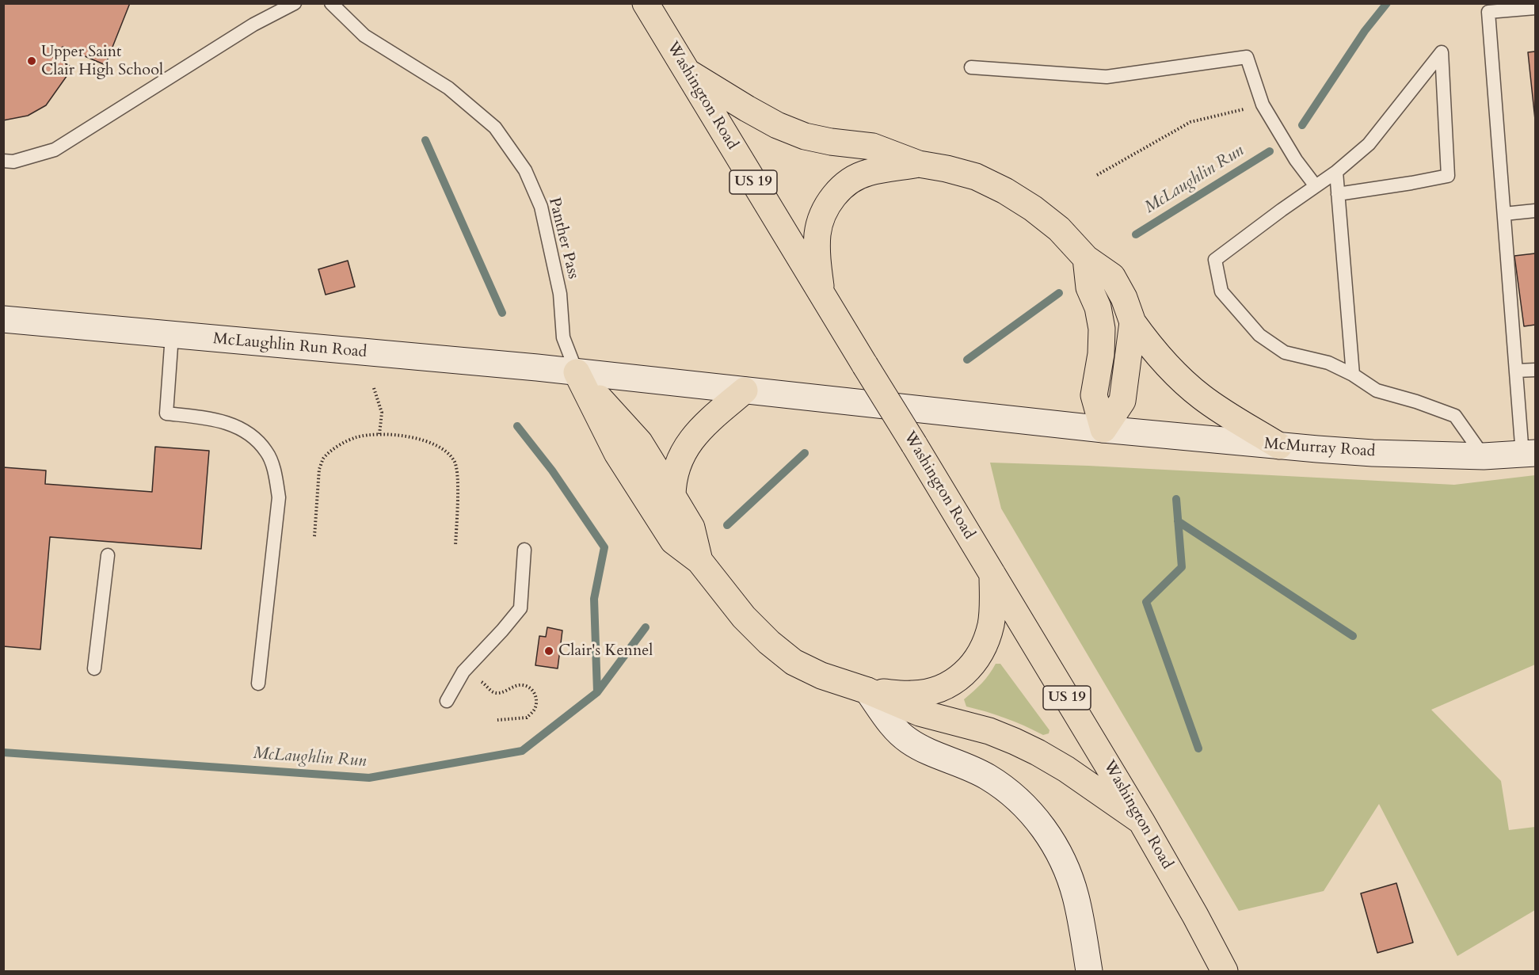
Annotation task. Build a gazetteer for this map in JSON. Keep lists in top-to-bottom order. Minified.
{"streets":{"main road":["Washington Road","US 19","McLaughlin Run Road","McMurray Road"],"lane":["Panther Pass"]},"crossings":[["Panther Pass","McLaughlin Run Road"],["McLaughlin Run Road","McMurray Road"]],"water":["McLaughlin Run"],"places":["Upper Saint Clair High School","Clair's Kennel"]}
